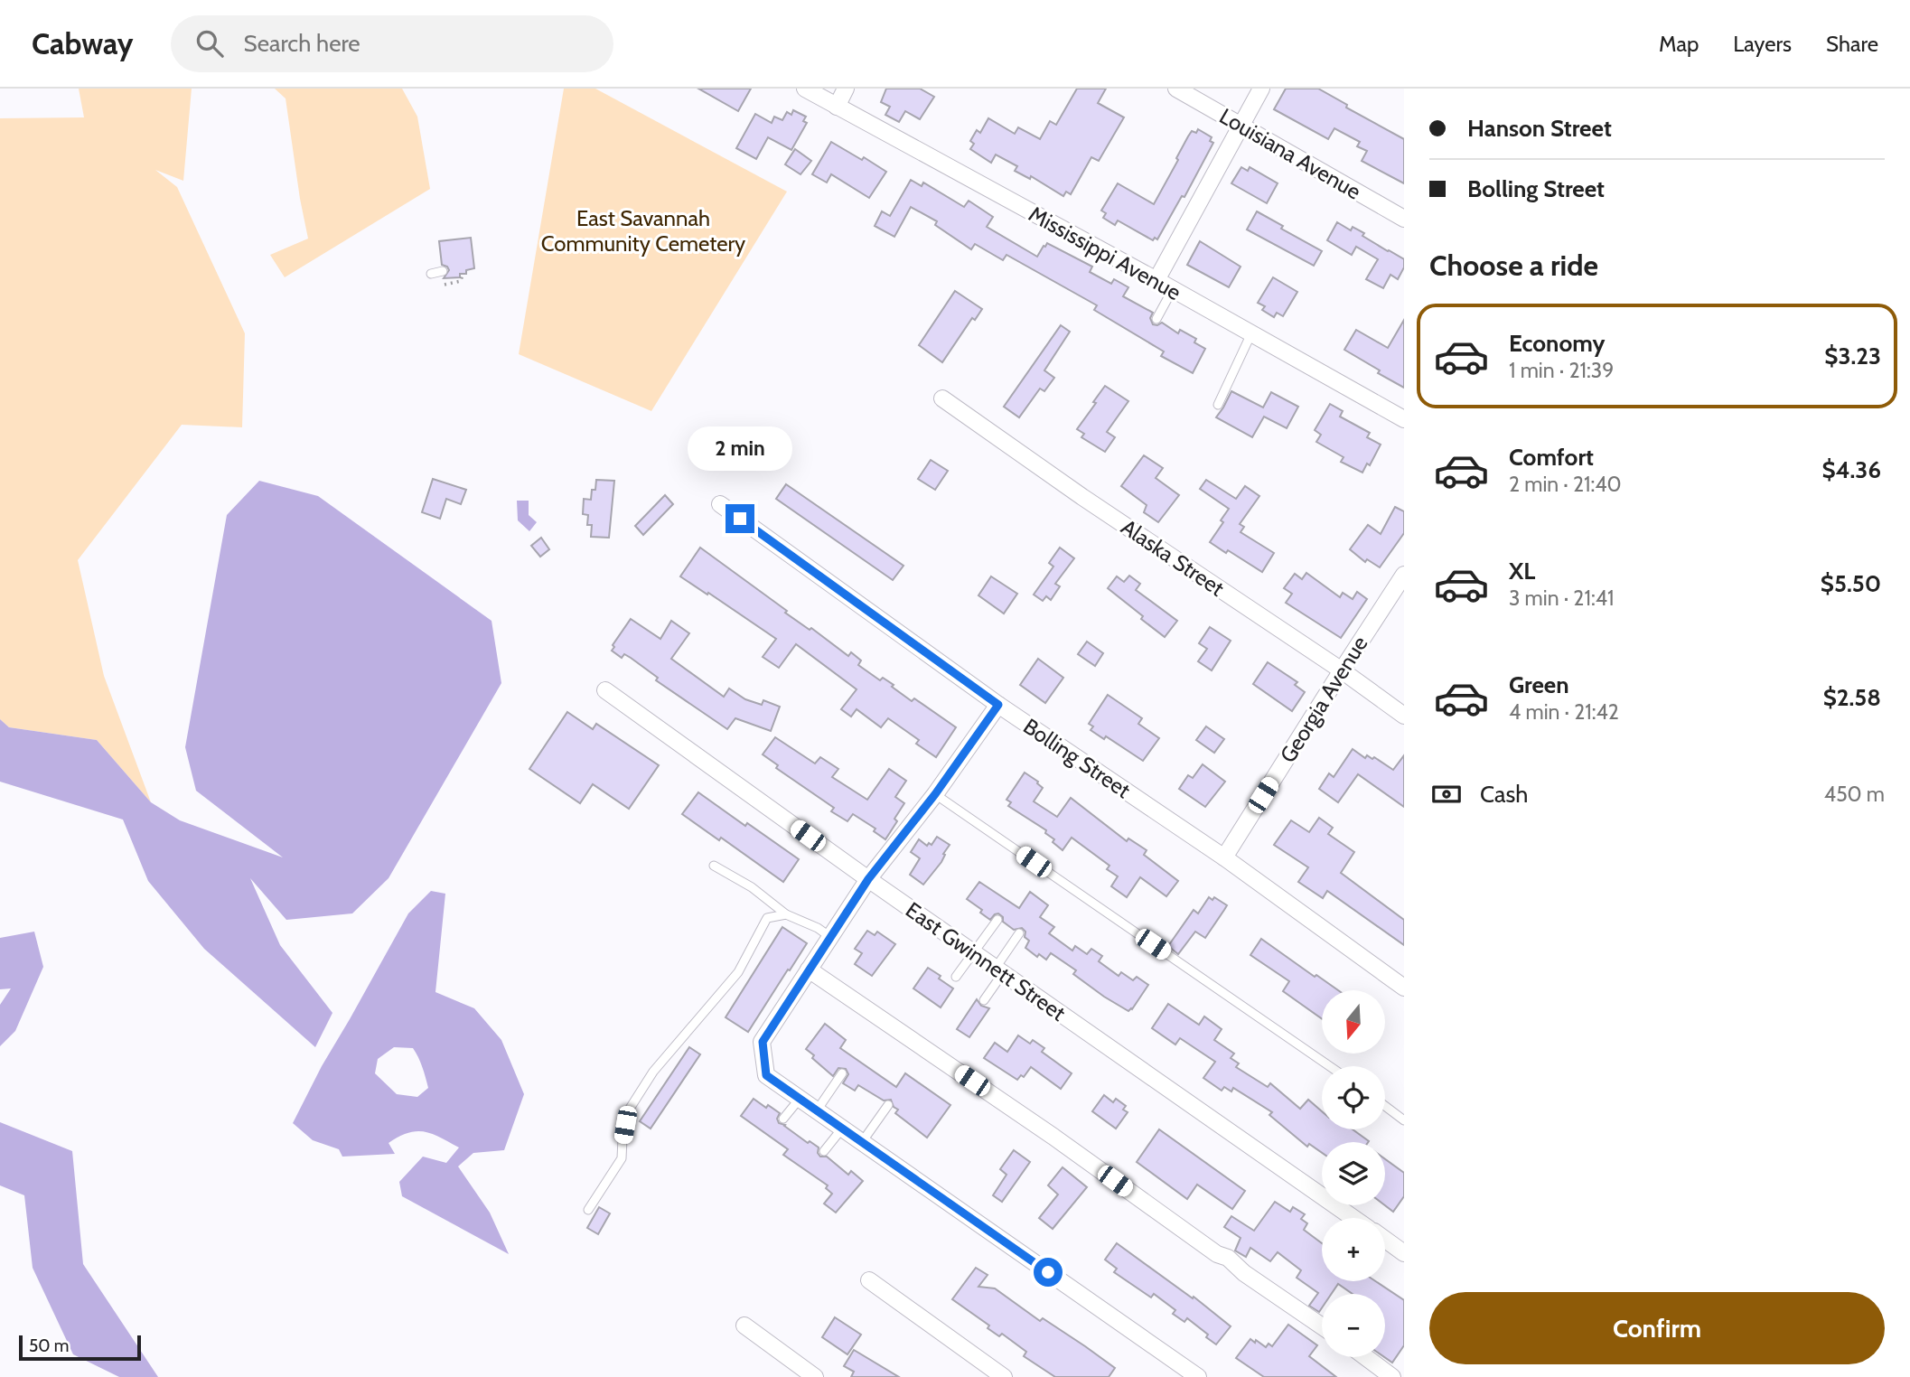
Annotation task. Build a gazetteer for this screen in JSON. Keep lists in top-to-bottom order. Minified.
{"streets":{"street":["Louisiana Avenue","Mississippi Avenue","Alaska Street","Georgia Avenue","Bolling Street","East Gwinnett Street"]},"crossings":[["Alaska Street","Georgia Avenue"],["Georgia Avenue","Bolling Street"]],"parks":["East Savannah Community Cemetery"],"scale_bar":"50 m","north":"bottom","page":{"header":"Cabway","search":"Search here","nav":["Map","Layers","Share"],"banner":["Hanson Street","Bolling Street"],"heading":"Choose a ride","list":[{"name":"Economy","note":"1 min · 21:39","value":"$3.23"},{"name":"Comfort","note":"2 min · 21:40","value":"$4.36"},{"name":"XL","note":"3 min · 21:41","value":"$5.50"},{"name":"Green","note":"4 min · 21:42","value":"$2.58"}],"bubble":"2 min","pay":["Cash","450 m"],"map_buttons":["+","−"],"buttons":"Confirm","scale":"50 m"}}
